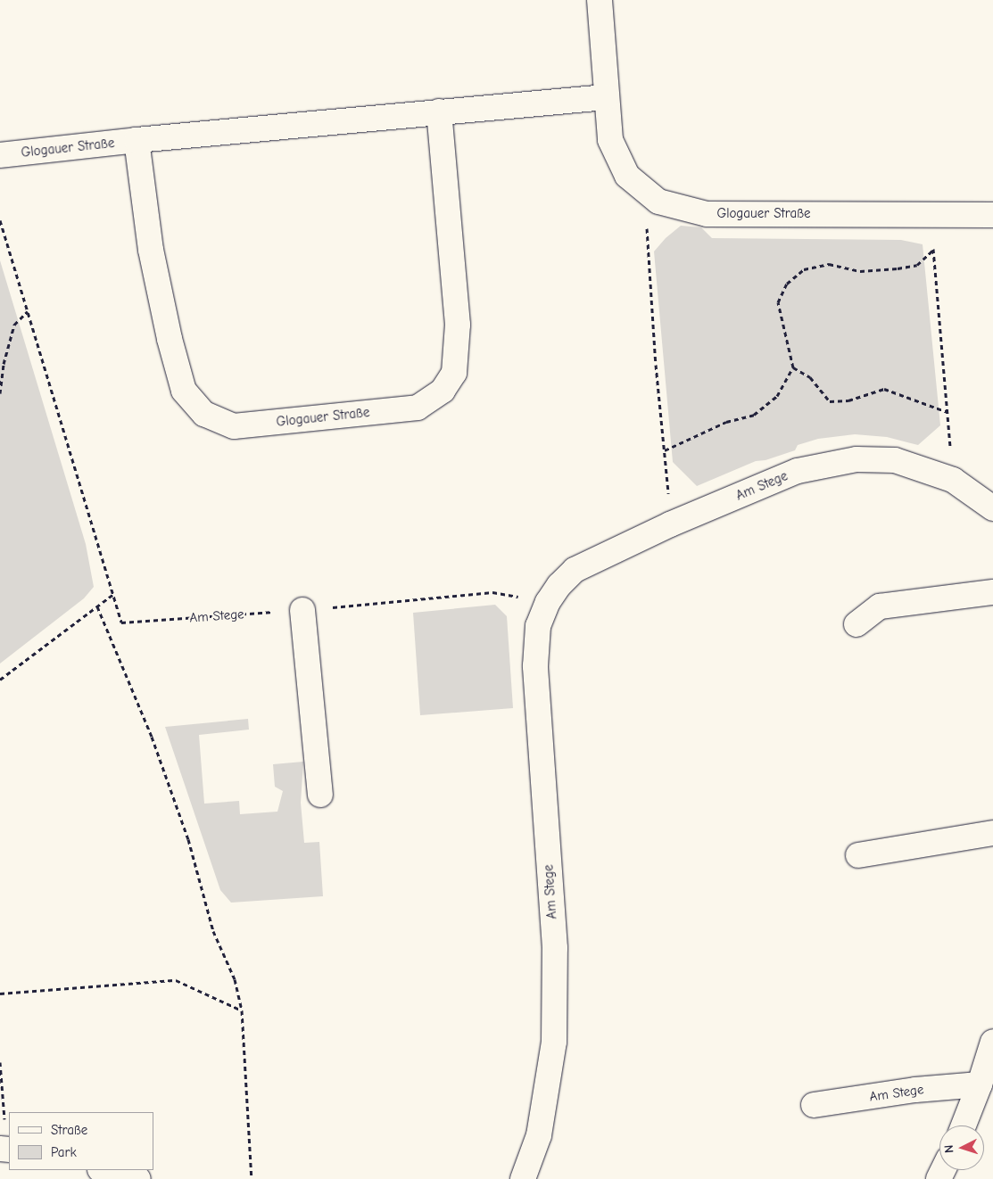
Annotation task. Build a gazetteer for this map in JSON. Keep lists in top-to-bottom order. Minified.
{"streets":{"street":["Glogauer Straße","Am Stege"]},"legend":["Straße","Park"],"north":"left"}
